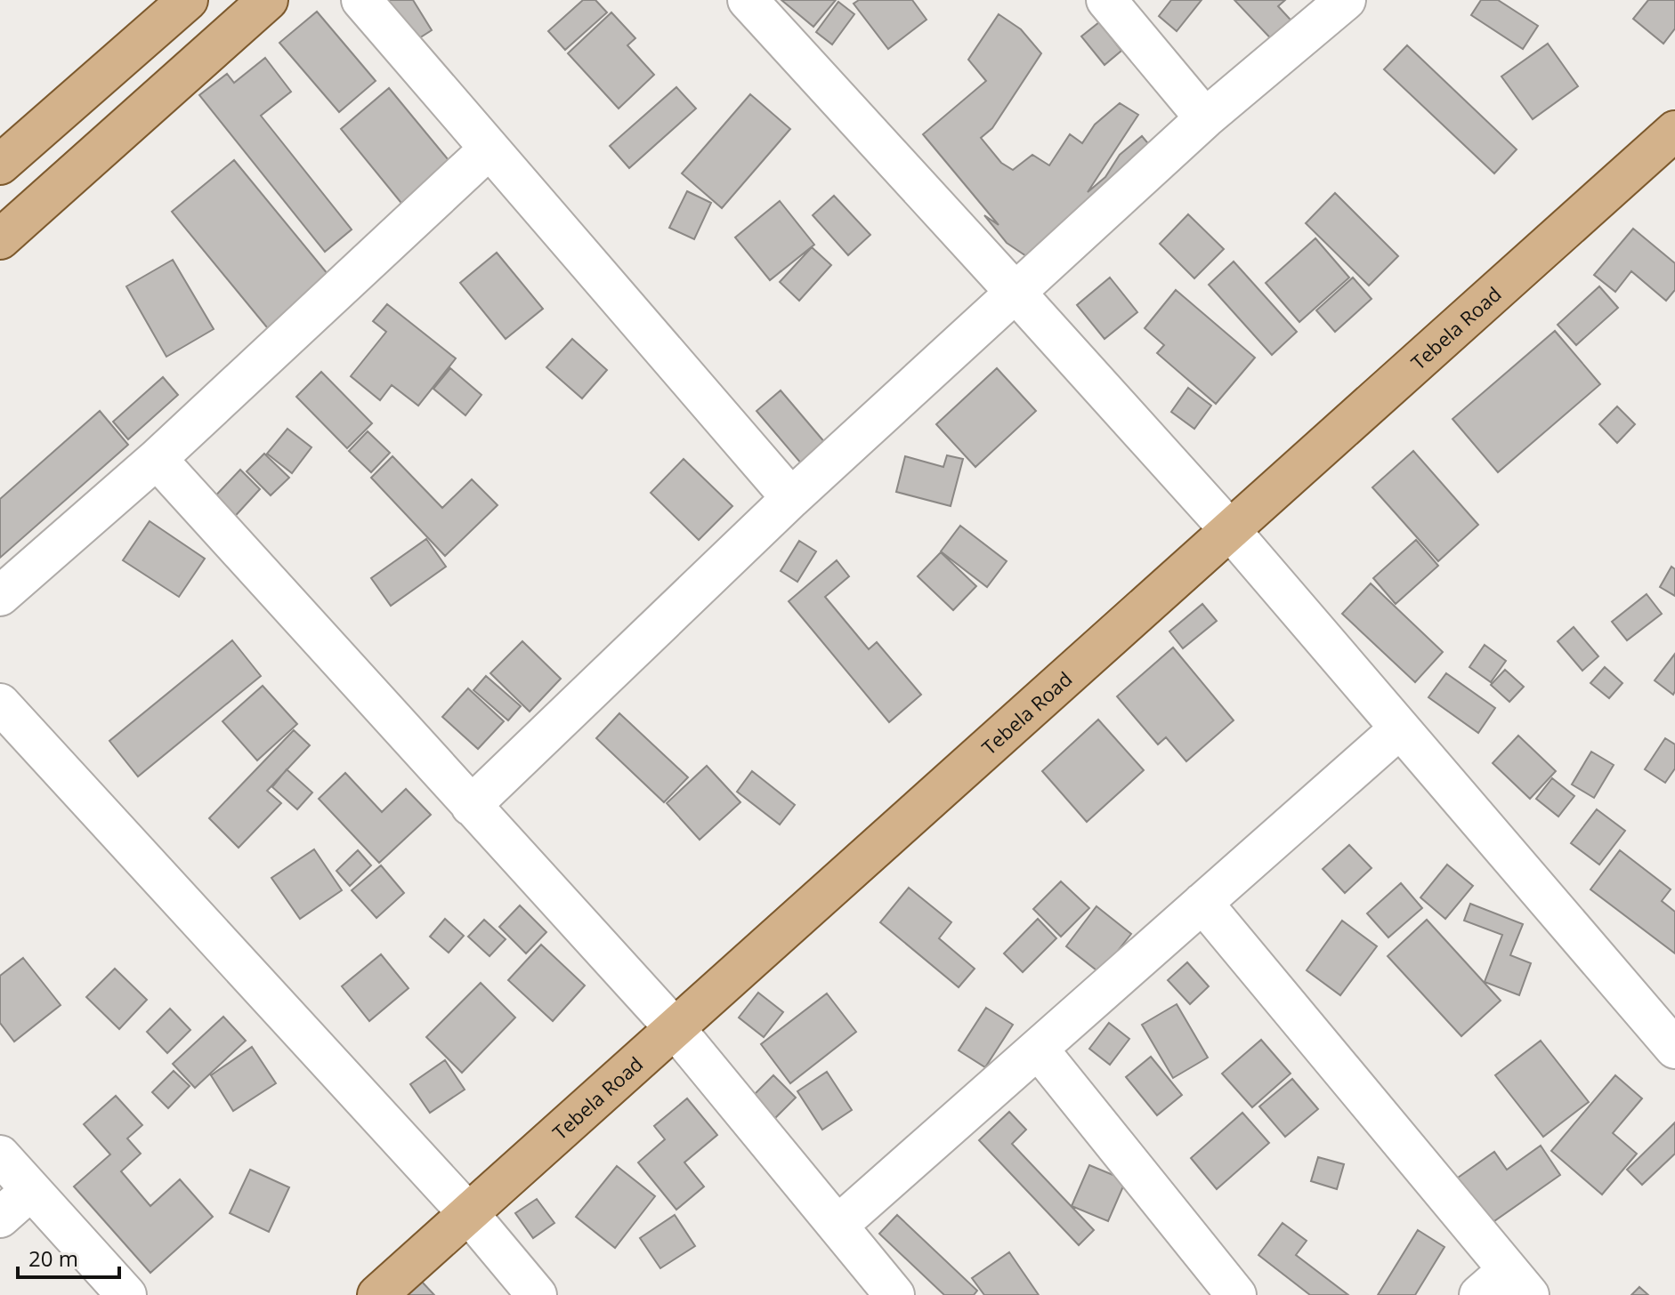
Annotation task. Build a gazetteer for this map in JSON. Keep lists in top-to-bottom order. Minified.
{"streets":{"main road":["Tebela Road"]},"scale_bar":"20 m"}
